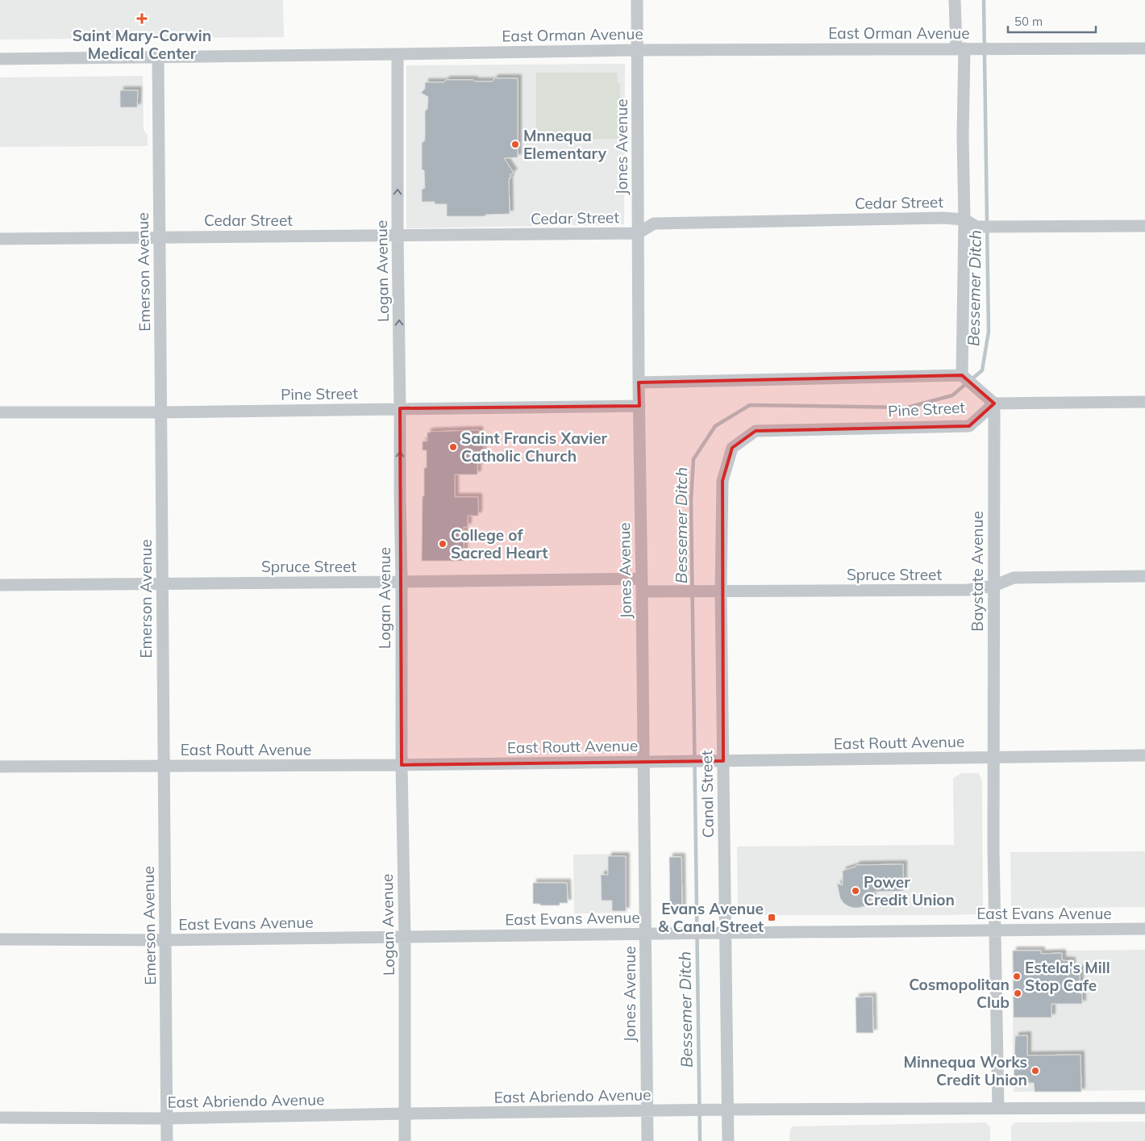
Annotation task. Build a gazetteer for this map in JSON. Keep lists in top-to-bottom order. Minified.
{"streets":{"street":["East Orman Avenue","Jones Avenue","Cedar Street","Logan Avenue","Emerson Avenue","Pine Street","Spruce Street","Baystate Avenue","East Routt Avenue","Canal Street","East Evans Avenue","East Abriendo Avenue"]},"crossings":[["East Orman Avenue","Jones Avenue"],["East Orman Avenue","Logan Avenue"],["East Orman Avenue","Emerson Avenue"],["Jones Avenue","Cedar Street"],["Jones Avenue","Pine Street"],["Jones Avenue","Spruce Street"],["Jones Avenue","East Routt Avenue"],["Jones Avenue","East Evans Avenue"],["Jones Avenue","East Abriendo Avenue"],["Cedar Street","Logan Avenue"],["Cedar Street","Emerson Avenue"],["Logan Avenue","Pine Street"],["Logan Avenue","Spruce Street"],["Logan Avenue","East Routt Avenue"],["Logan Avenue","East Evans Avenue"],["Logan Avenue","East Abriendo Avenue"],["Emerson Avenue","Pine Street"],["Emerson Avenue","Spruce Street"],["Emerson Avenue","East Routt Avenue"],["Emerson Avenue","East Evans Avenue"],["Emerson Avenue","East Abriendo Avenue"],["Pine Street","Baystate Avenue"],["Pine Street","Canal Street"],["Spruce Street","Baystate Avenue"],["Spruce Street","Canal Street"],["Baystate Avenue","East Routt Avenue"],["Baystate Avenue","East Evans Avenue"],["Baystate Avenue","East Abriendo Avenue"],["East Routt Avenue","Canal Street"],["Canal Street","East Evans Avenue"],["Canal Street","East Abriendo Avenue"]],"one_way":["Logan Avenue"],"water":["Bessemer Ditch"],"places":{"health":["Saint Mary-Corwin Medical Center"],"other":["Mnnequa Elementary","Saint Francis Xavier Catholic Church","College of Sacred Heart","Power Credit Union","Estela's Mill Stop Cafe","Cosmopolitan Club","Minnequa Works Credit Union"],"transit":["Evans Avenue & Canal Street"]},"scale_bar":"50 m"}
